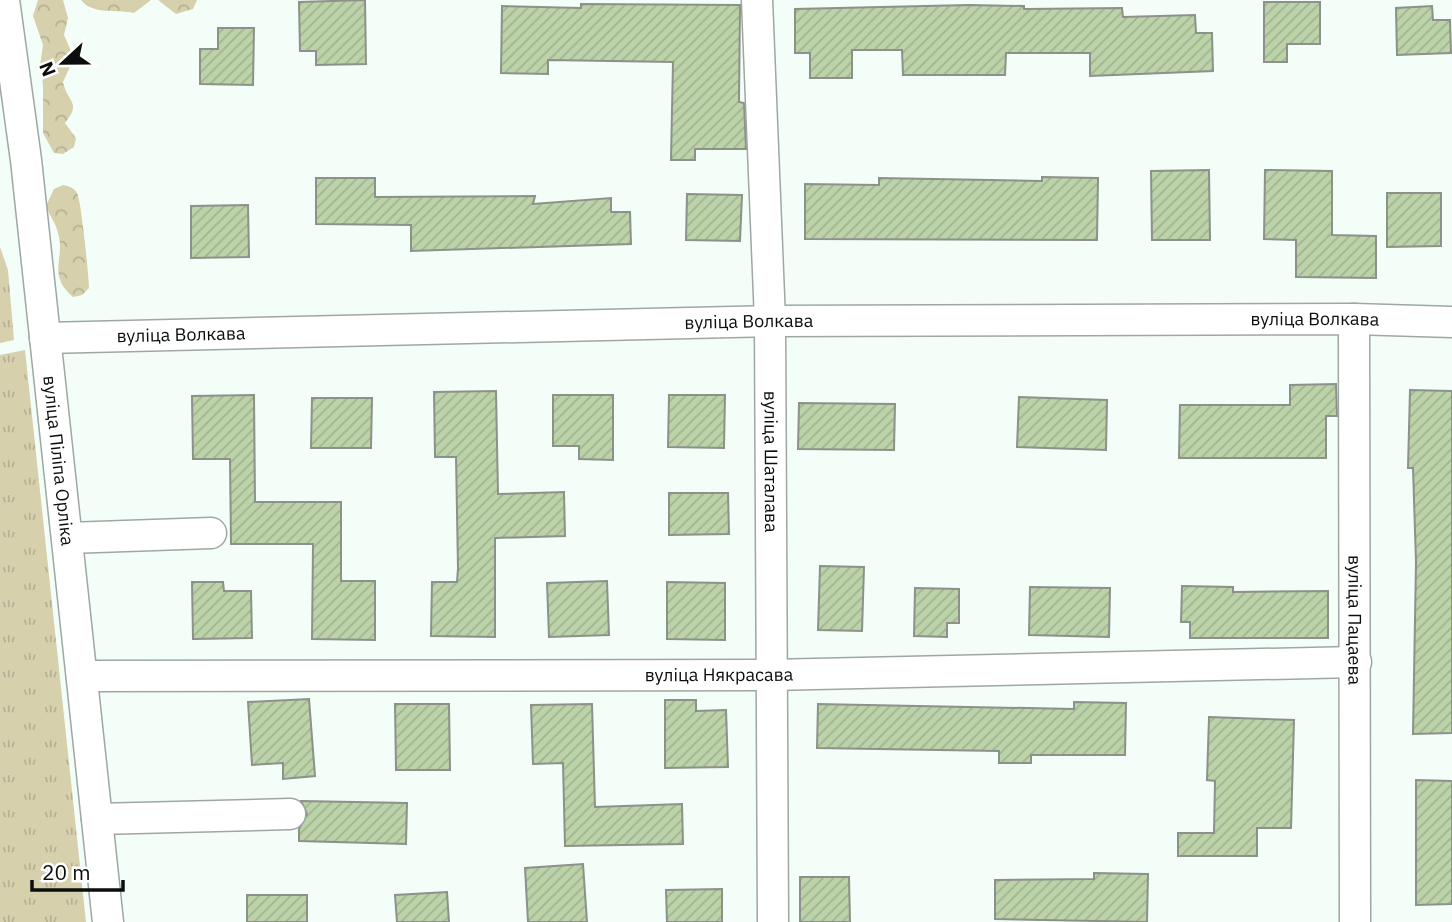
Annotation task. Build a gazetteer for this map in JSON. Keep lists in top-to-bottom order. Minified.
{"streets":{"street":["вуліца Волкава","вуліца Піліпа Орліка","вуліца Шаталава","вуліца Пацаева","вуліца Някрасава"]},"crossings":[["вуліца Волкава","вуліца Піліпа Орліка"],["вуліца Волкава","вуліца Шаталава"],["вуліца Волкава","вуліца Пацаева"],["вуліца Піліпа Орліка","вуліца Някрасава"],["вуліца Шаталава","вуліца Някрасава"],["вуліца Пацаева","вуліца Някрасава"]],"scale_bar":"20 m","north":"left"}
